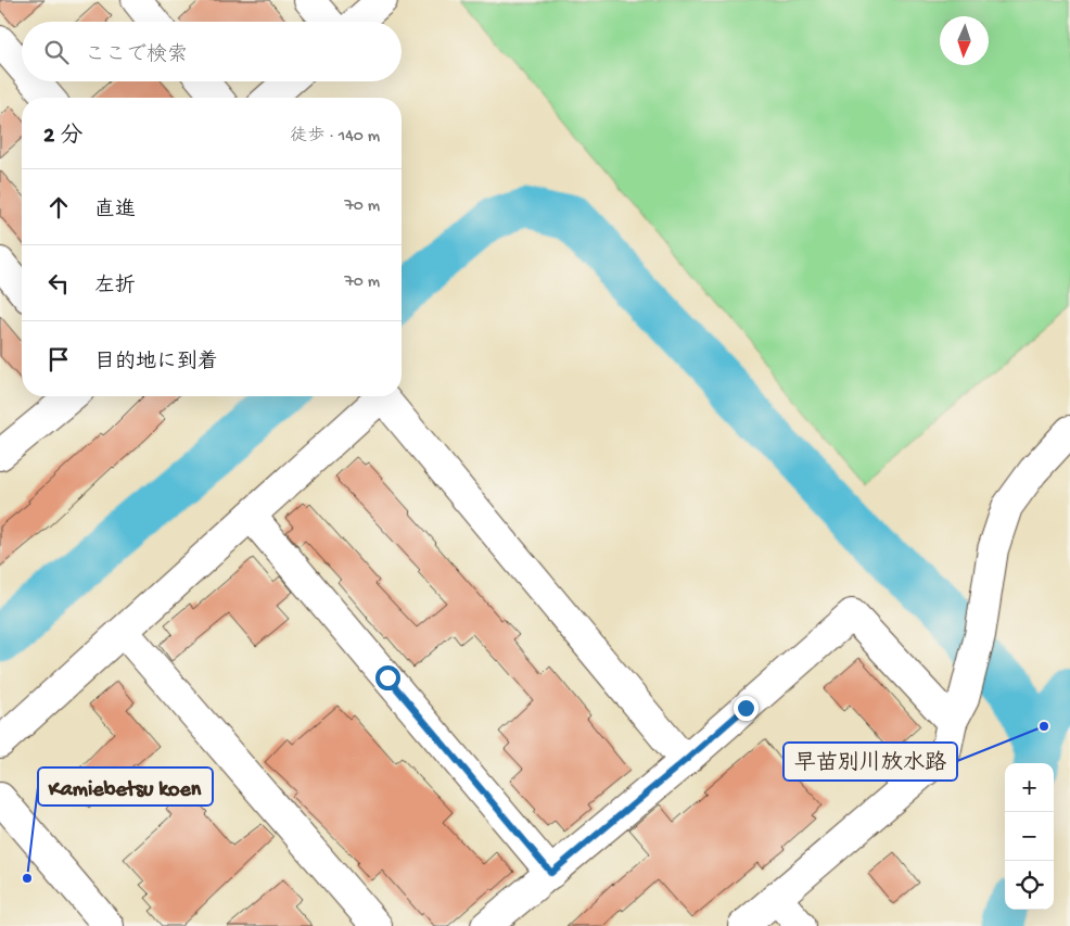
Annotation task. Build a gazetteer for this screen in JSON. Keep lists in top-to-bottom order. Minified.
{"places":["早苗別川放水路","Kamiebetsu koen"],"north":"bottom","page":{"search":"ここで検索","heading":["2 分","徒歩 · 140 m"],"list":[["直進","70 m"],["左折","70 m"],"目的地に到着"],"map_buttons":["+","−"]}}
